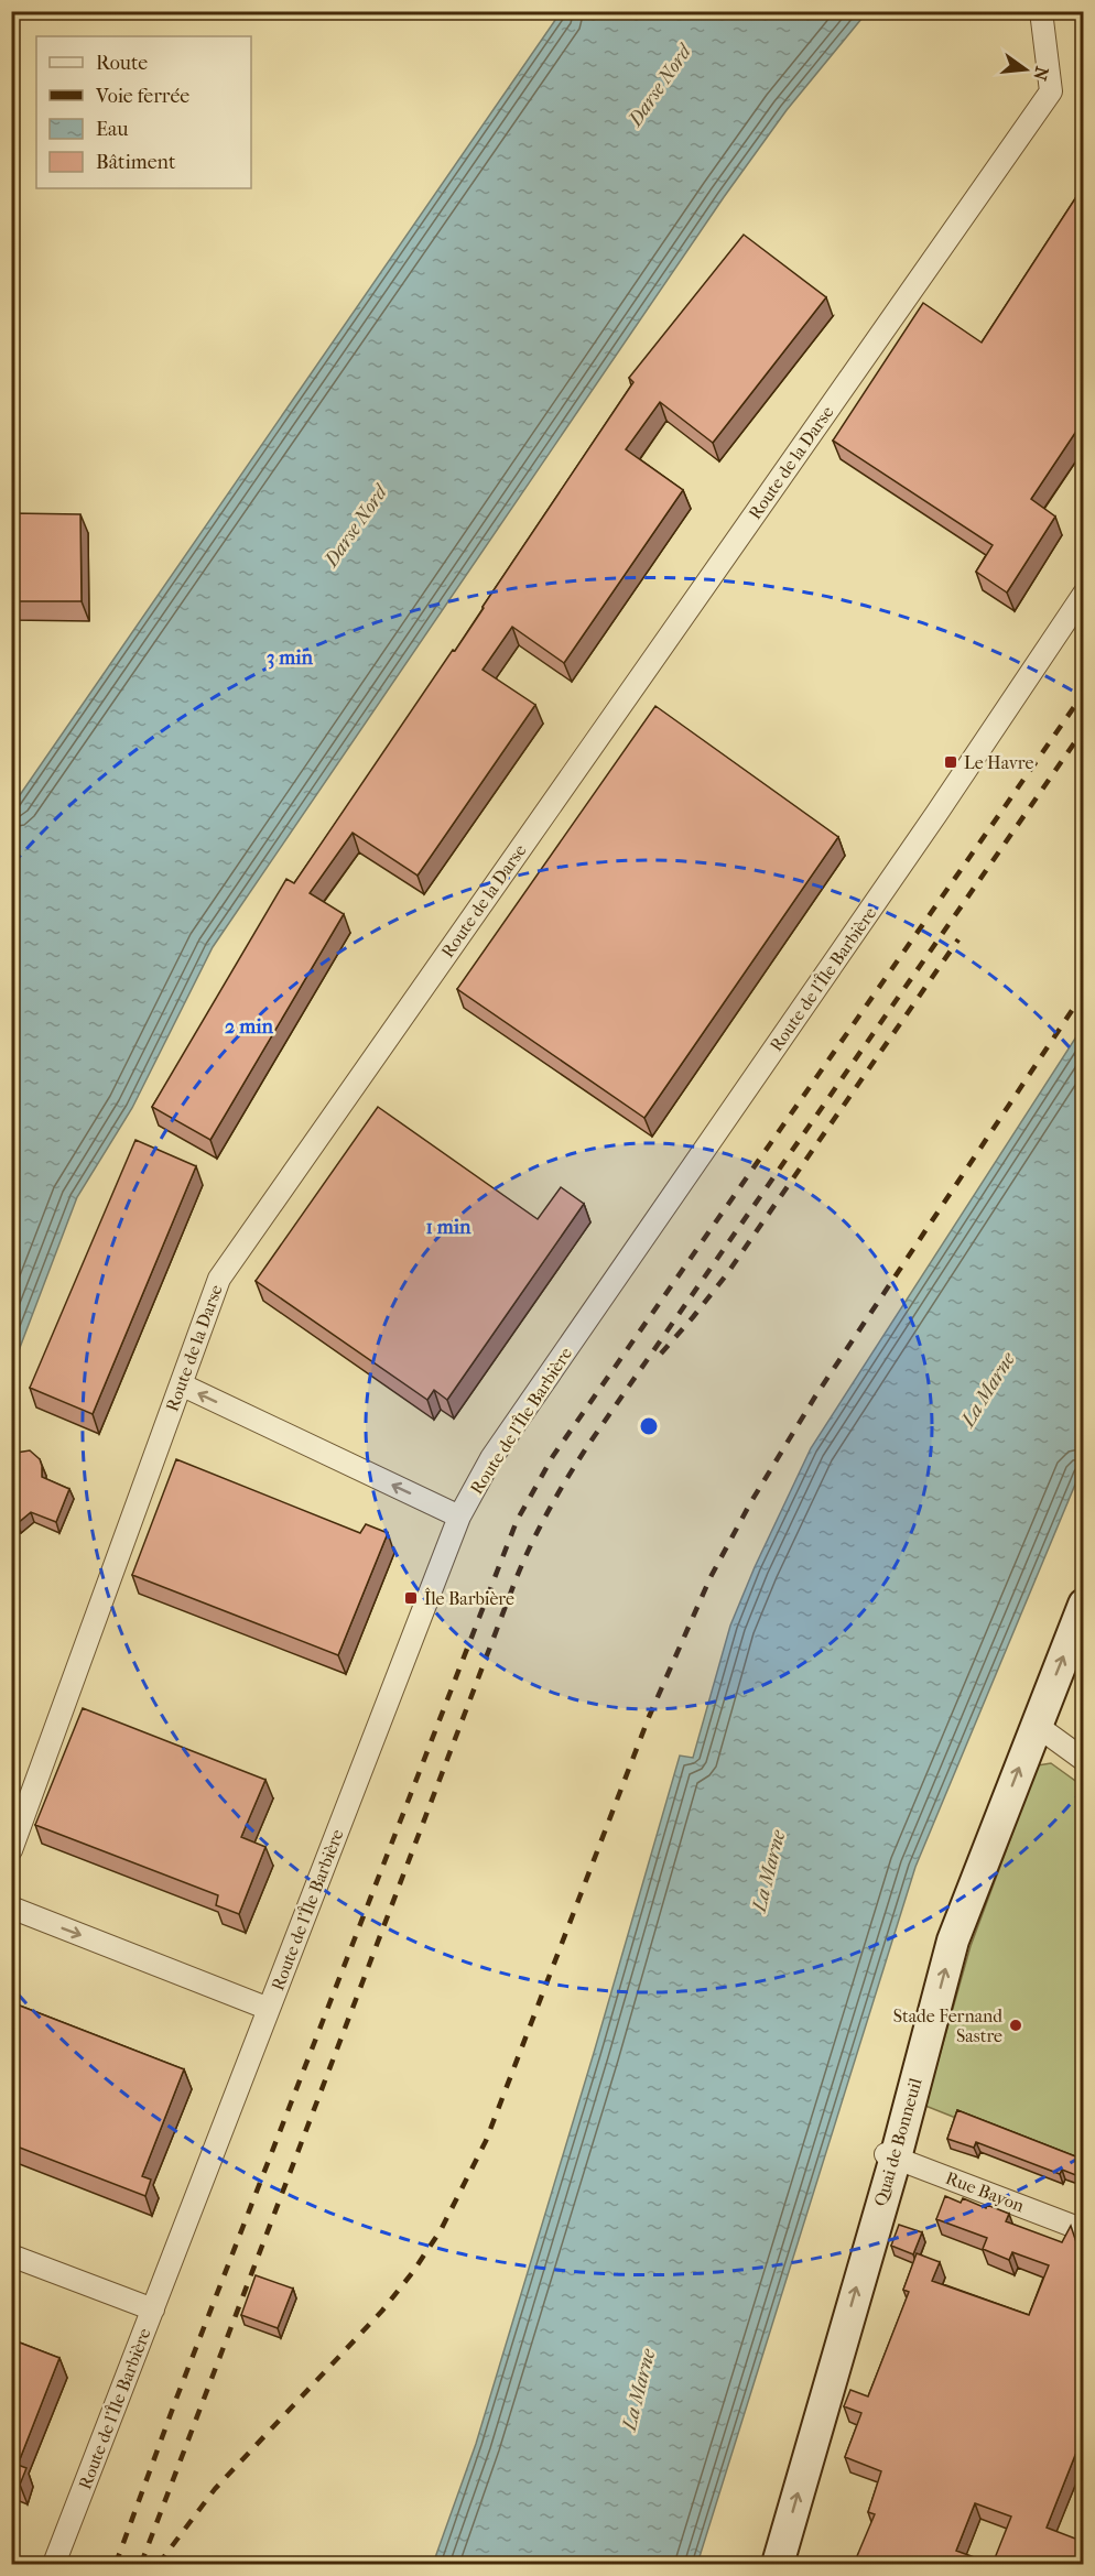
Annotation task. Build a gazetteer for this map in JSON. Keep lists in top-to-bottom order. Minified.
{"streets":{"street":["Route de la Darse","Route de l'Île Barbière","Quai de Bonneuil","Rue Bayon"]},"crossings":[["Quai de Bonneuil","Rue Bayon"]],"one_way":["Quai de Bonneuil"],"water":["Darse Nord","La Marne"],"places":{"transit":["Le Havre","Île Barbière"],"other":["Stade Fernand Sastre"]},"legend":["Route","Voie ferrée","Eau","Bâtiment"],"north":"right","rings":["3 min","2 min","1 min"]}
